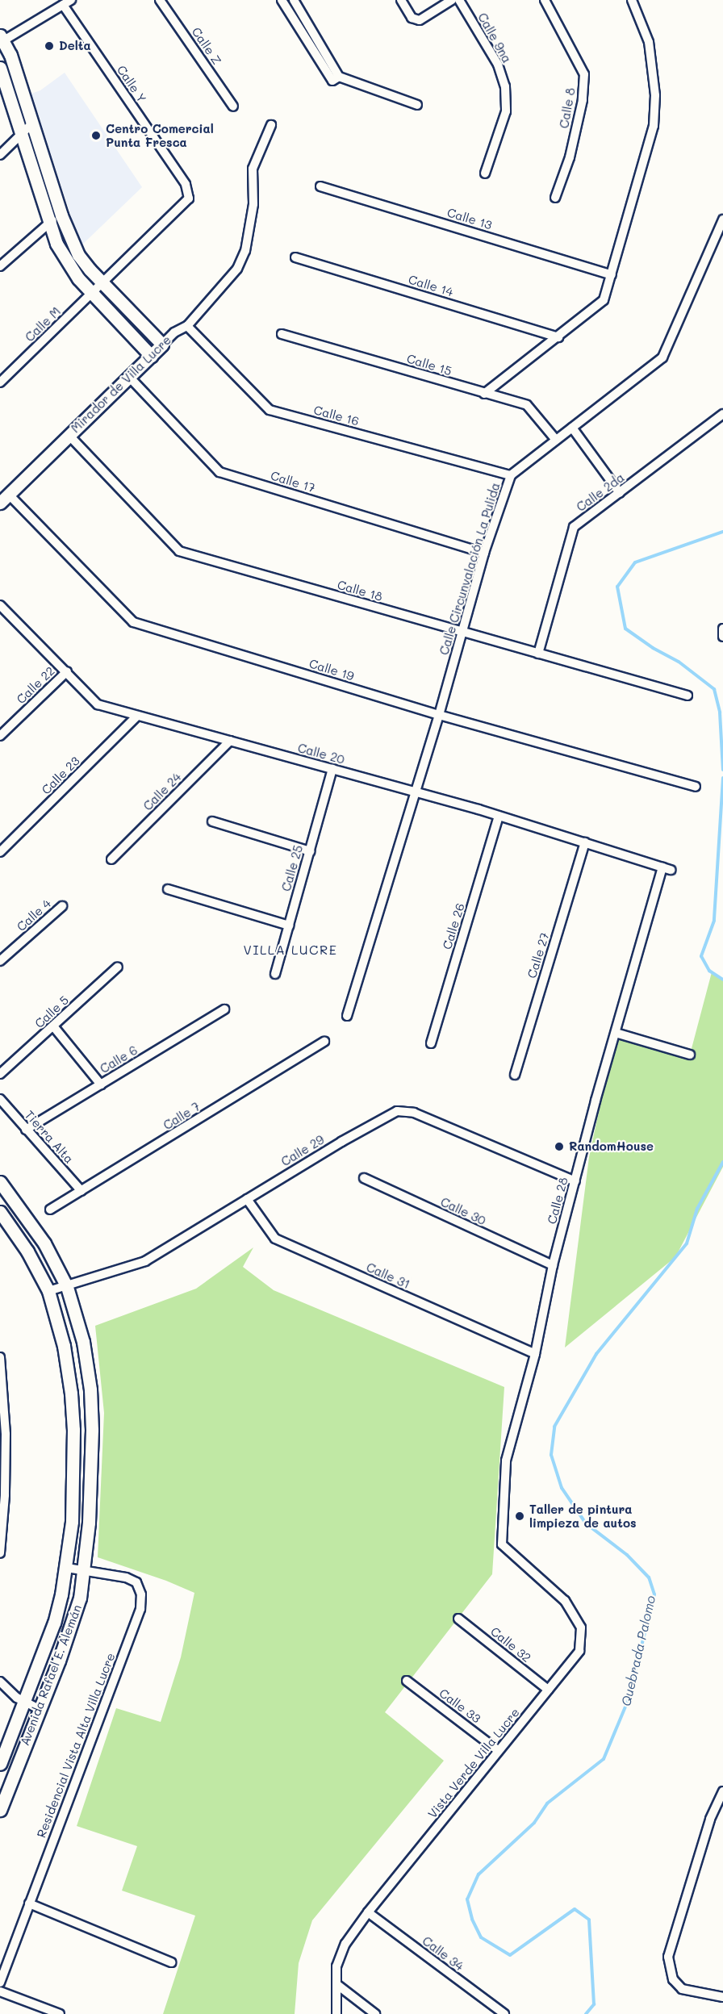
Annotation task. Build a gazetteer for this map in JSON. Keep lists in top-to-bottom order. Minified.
{"streets":{"main road":["Mirador de Villa Lucre","Avenida Rafael E. Alemán"],"street":["Calle 9na","Calle Z","Calle Y","Calle 8","Calle 13","Calle 14","Calle M","Calle 15","Calle 16","Calle 17","Calle 2da","Calle Circunvalación La Pulida","Calle 18","Calle 19","Calle 22","Calle 20","Calle 23","Calle 24","Calle 25","Calle 4","Calle 26","Calle 27","Calle 5","Calle 6","Calle 7","Tierra Alta","Calle 29","Calle 28","Calle 30","Calle 31","Calle 32","Calle 33","Residencial Vista Alta Villa Lucre","Vista Verde Villa Lucre","Calle 34"]},"crossings":[["Calle Y","Calle M"],["Calle 15","Calle Circunvalación La Pulida"],["Mirador de Villa Lucre","Calle 16"],["Mirador de Villa Lucre","Calle 17"],["Mirador de Villa Lucre","Calle 18"],["Mirador de Villa Lucre","Calle 19"],["Calle 16","Calle Circunvalación La Pulida"],["Calle 17","Calle Circunvalación La Pulida"],["Calle 2da","Calle 18"],["Calle Circunvalación La Pulida","Calle 18"],["Calle Circunvalación La Pulida","Calle 19"],["Calle Circunvalación La Pulida","Calle 20"],["Calle 22","Calle 20"],["Calle 20","Calle 23"],["Calle 20","Calle 24"],["Calle 20","Calle 25"],["Calle 20","Calle 26"],["Calle 20","Calle 27"],["Calle 20","Calle 28"],["Calle 6","Tierra Alta"],["Calle 7","Tierra Alta"],["Calle 29","Calle 28"],["Calle 29","Calle 31"],["Calle 29","Avenida Rafael E. Alemán"],["Calle 28","Calle 30"],["Calle 28","Calle 31"],["Calle 28","Vista Verde Villa Lucre"],["Calle 32","Vista Verde Villa Lucre"],["Avenida Rafael E. Alemán","Residencial Vista Alta Villa Lucre"],["Calle 33","Vista Verde Villa Lucre"],["Vista Verde Villa Lucre","Calle 34"]],"districts":["VILLA LUCRE"],"water":["Quebrada Palomo"],"places":["Delta","Centro Comercial Punta Fresca","RandomHouse","Taller de pintura limpieza de autos"]}
